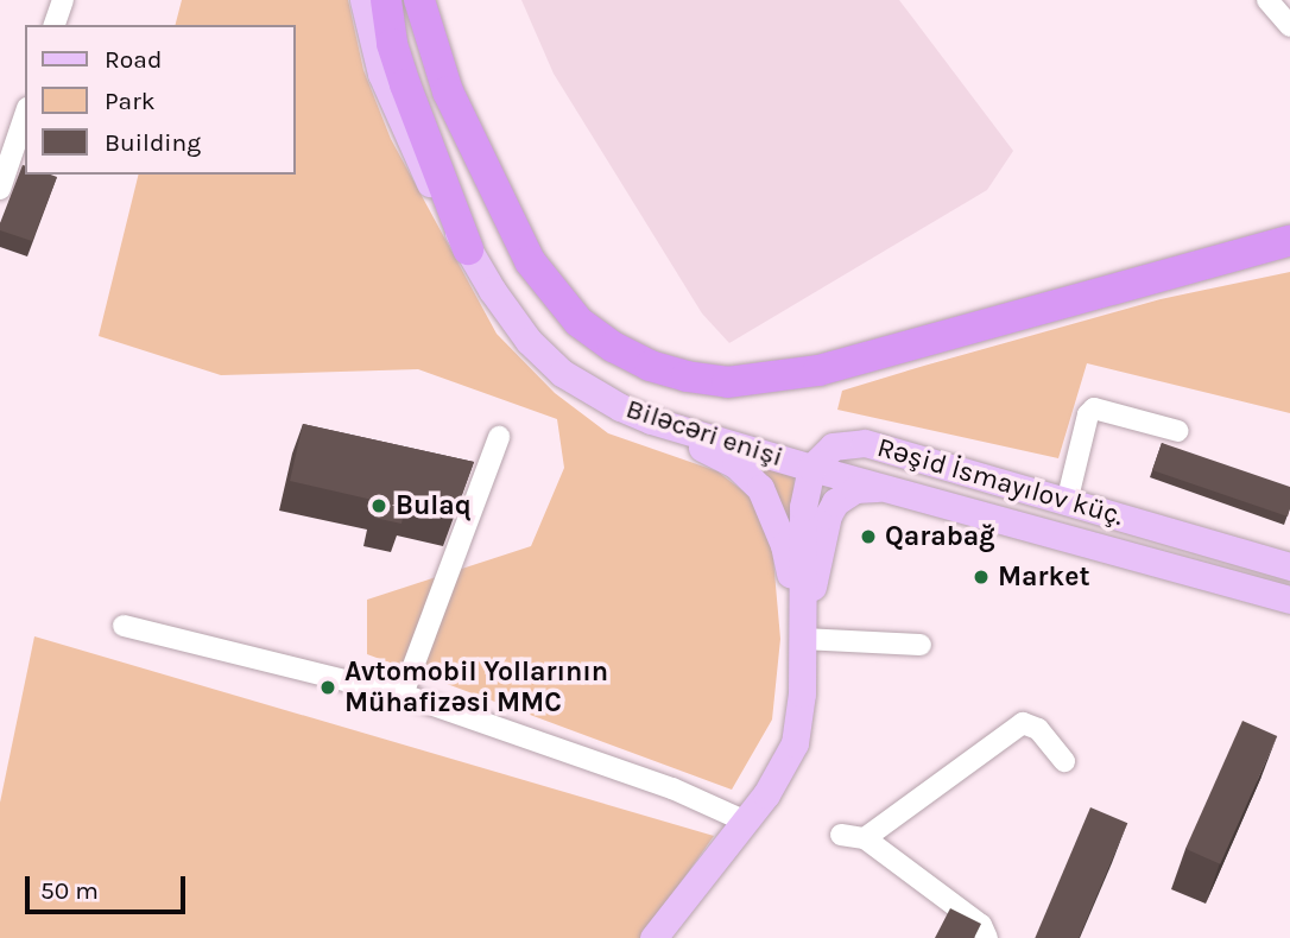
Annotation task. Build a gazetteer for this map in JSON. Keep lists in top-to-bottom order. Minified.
{"streets":{"main road":["Biləcəri enişi","Rəşid İsmayılov küç."]},"crossings":[["Biləcəri enişi","Rəşid İsmayılov küç."]],"places":["Bulaq","Qarabağ","Market","Avtomobil Yollarının Mühafizəsi MMC"],"legend":["Road","Park","Building"],"scale_bar":"50 m"}
